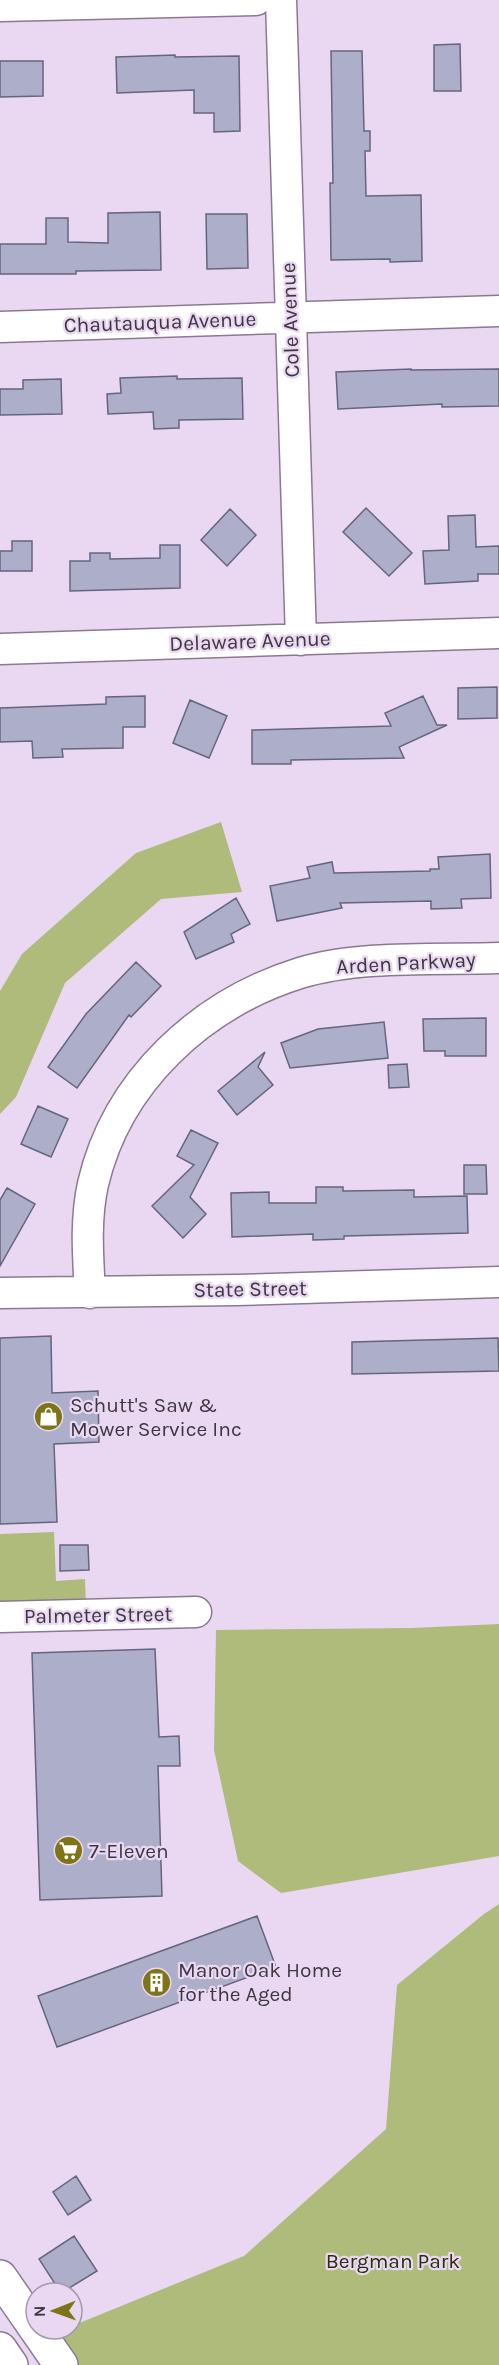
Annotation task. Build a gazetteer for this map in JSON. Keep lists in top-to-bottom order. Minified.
{"streets":{"street":["Cole Avenue","Chautauqua Avenue","Delaware Avenue","Arden Parkway","State Street","Palmeter Street"]},"crossings":[["Cole Avenue","Chautauqua Avenue"],["Cole Avenue","Delaware Avenue"],["Arden Parkway","State Street"]],"parks":["Bergman Park"],"places":{"shop":["Schutt's Saw & Mower Service Inc"],"supermarket":["7-Eleven"],"building":["Manor Oak Home for the Aged"]},"north":"left"}
